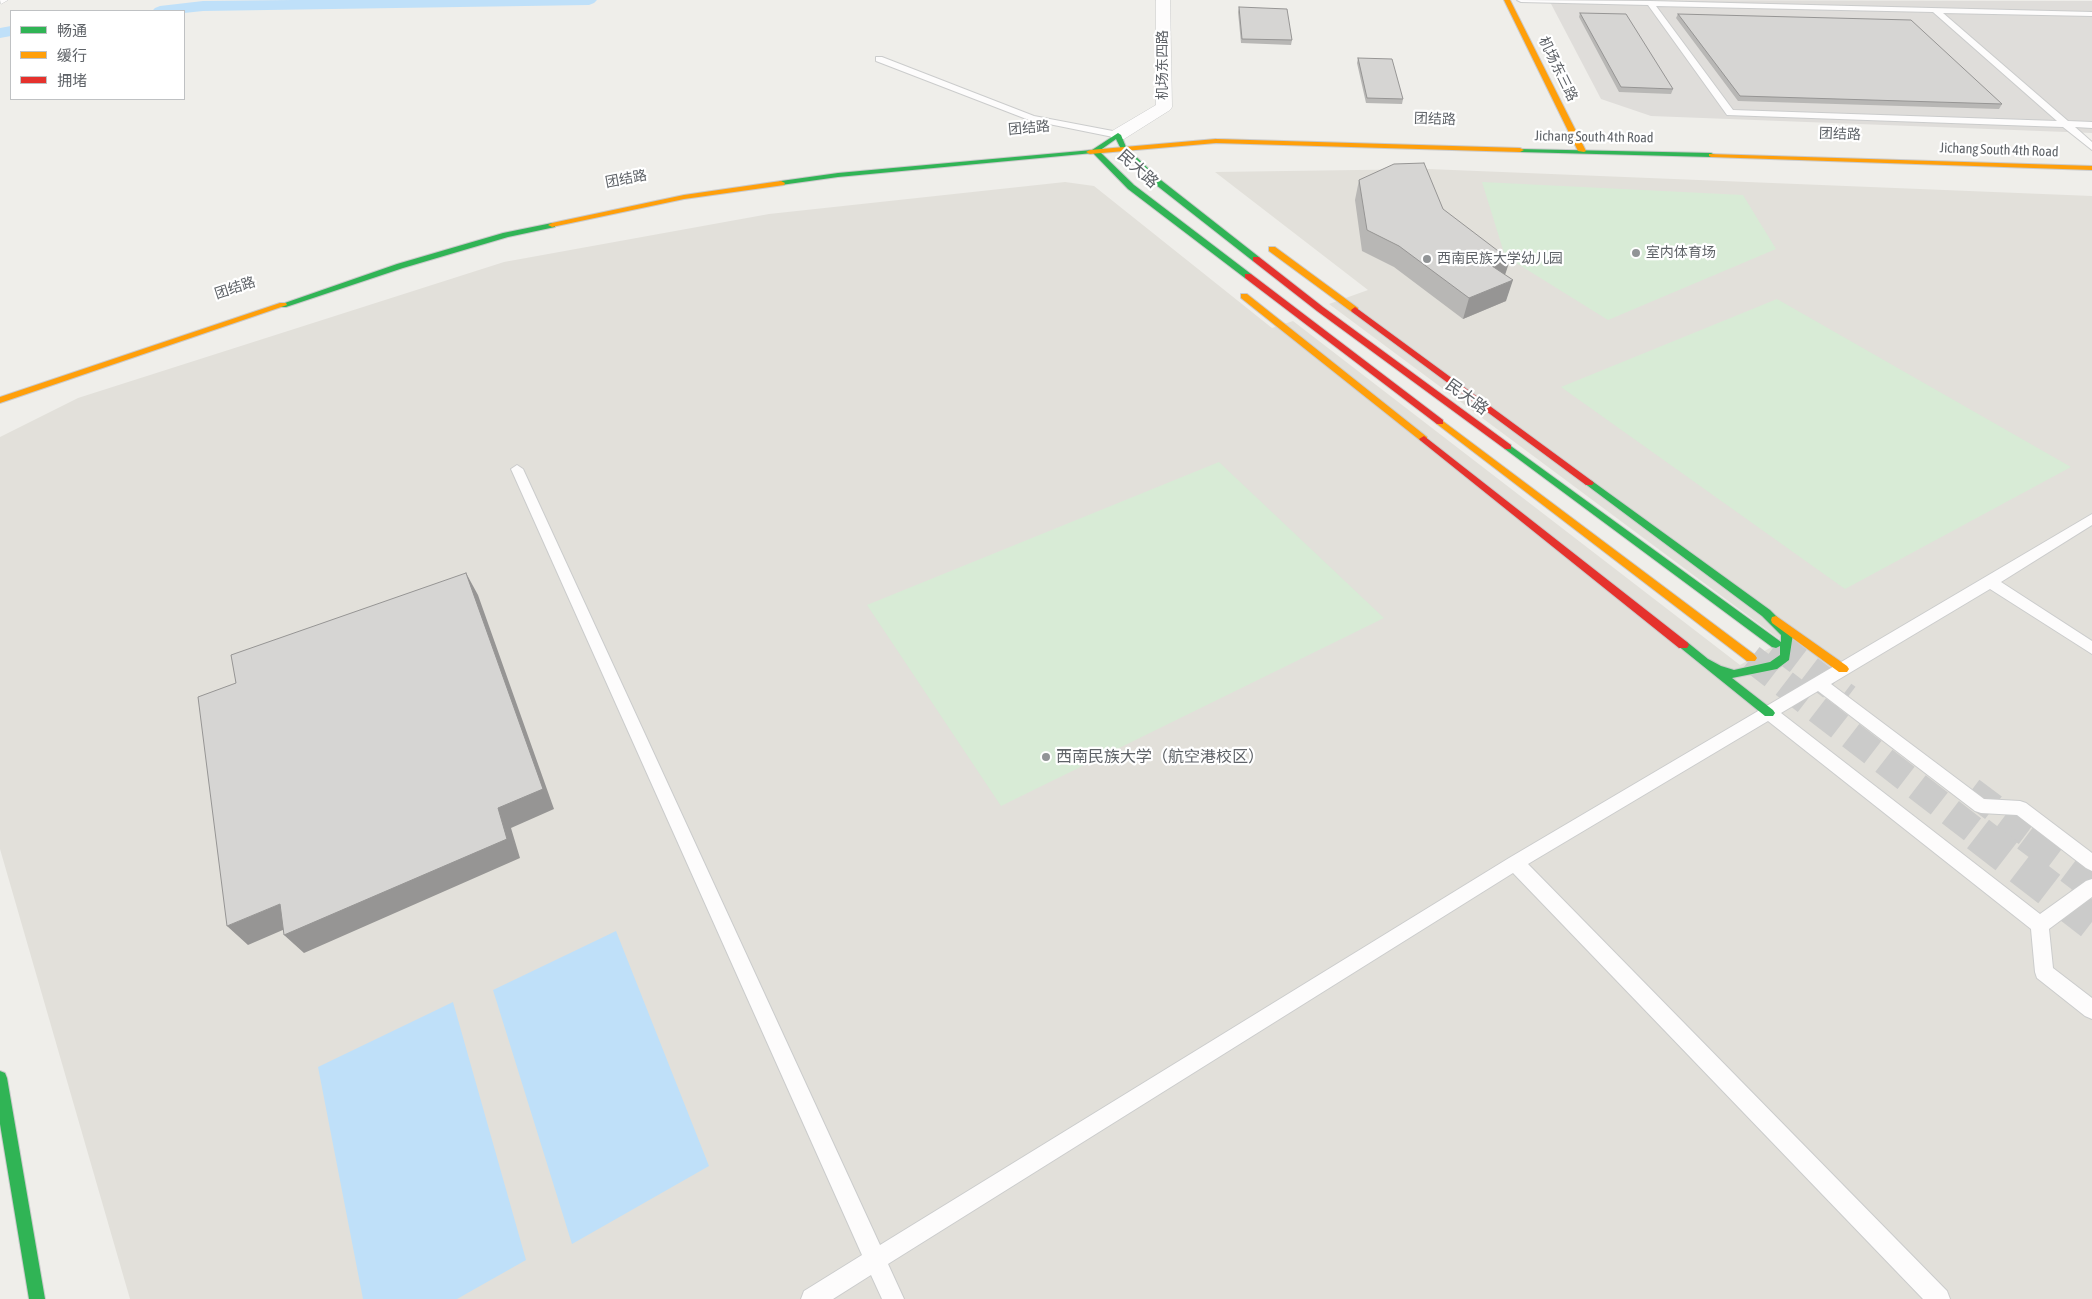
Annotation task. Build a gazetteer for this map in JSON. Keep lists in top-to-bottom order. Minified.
{"streets":{"main road":["机场东三路","团结路","Jichang South 4th Road","民大路"],"street":["机场东四路"]},"crossings":[["机场东四路","Jichang South 4th Road"],["机场东四路","民大路"],["机场东三路","Jichang South 4th Road"],["团结路","民大路"],["Jichang South 4th Road","民大路"]],"places":["室内体育场","西南民族大学幼儿园","西南民族大学（航空港校区）"],"legend":["畅通","缓行","拥堵"]}
